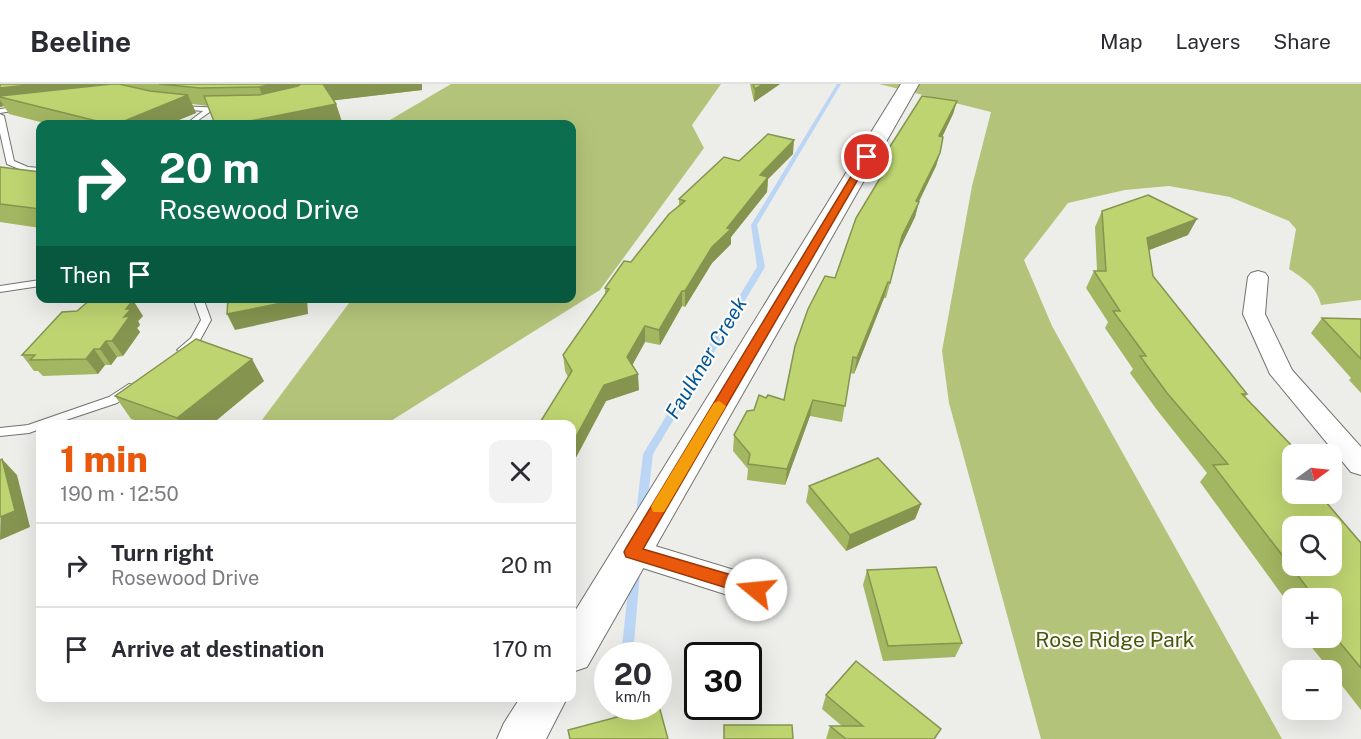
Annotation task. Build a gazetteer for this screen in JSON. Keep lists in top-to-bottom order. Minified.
{"water":["Faulkner Creek"],"parks":["Rose Ridge Park"],"north":"right","page":{"header":"Beeline","nav":["Map","Layers","Share"],"turn":["20 m","Rosewood Drive"],"then":"Then","heading":["1 min","190 m · 12:50"],"map_buttons":["+","−"],"list":[{"name":"Turn right","note":"Rosewood Drive","value":"20 m"},{"name":"Arrive at destination","value":"170 m"}],"speed":"20 km/h","limit":"30"}}
